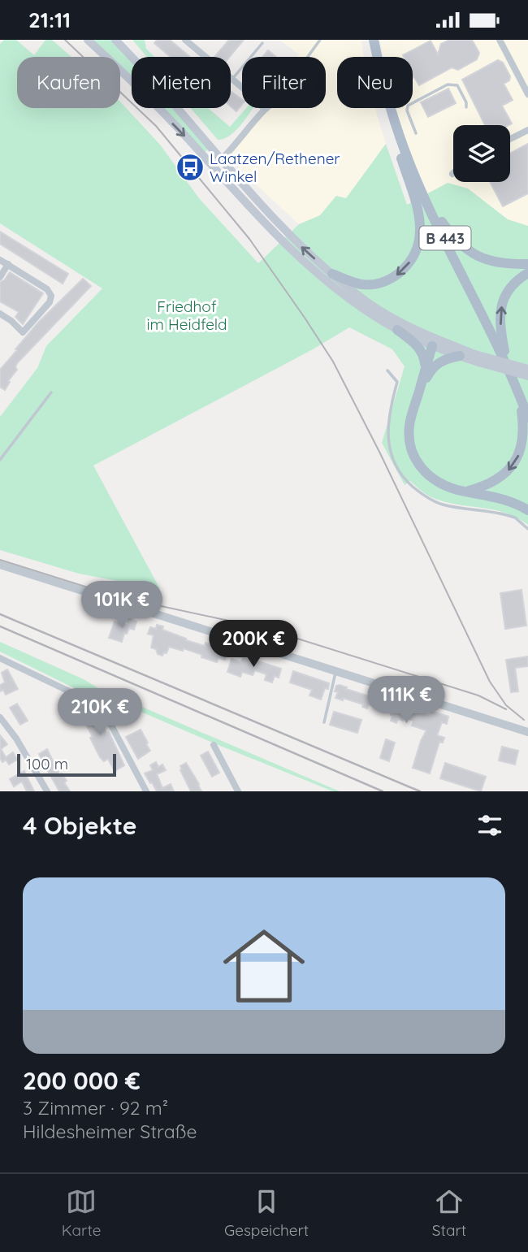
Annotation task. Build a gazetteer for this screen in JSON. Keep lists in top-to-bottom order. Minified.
{"streets":{"main road":["B 443"]},"parks":["Friedhof im Heidfeld"],"places":{"bus stop":["Laatzen/Rethener Winkel"]},"scale_bar":"100 m","page":{"status":"21:11","chip":["Kaufen","Mieten","Filter","Neu"],"price":["101K €","200K €","111K €","210K €"],"scale":"100 m","heading":"4 Objekte","list":[{"name":"200 000 €","note":"3 Zimmer · 92 m² · Hildesheimer Straße"}],"tabs":["Karte","Gespeichert","Start"]}}
